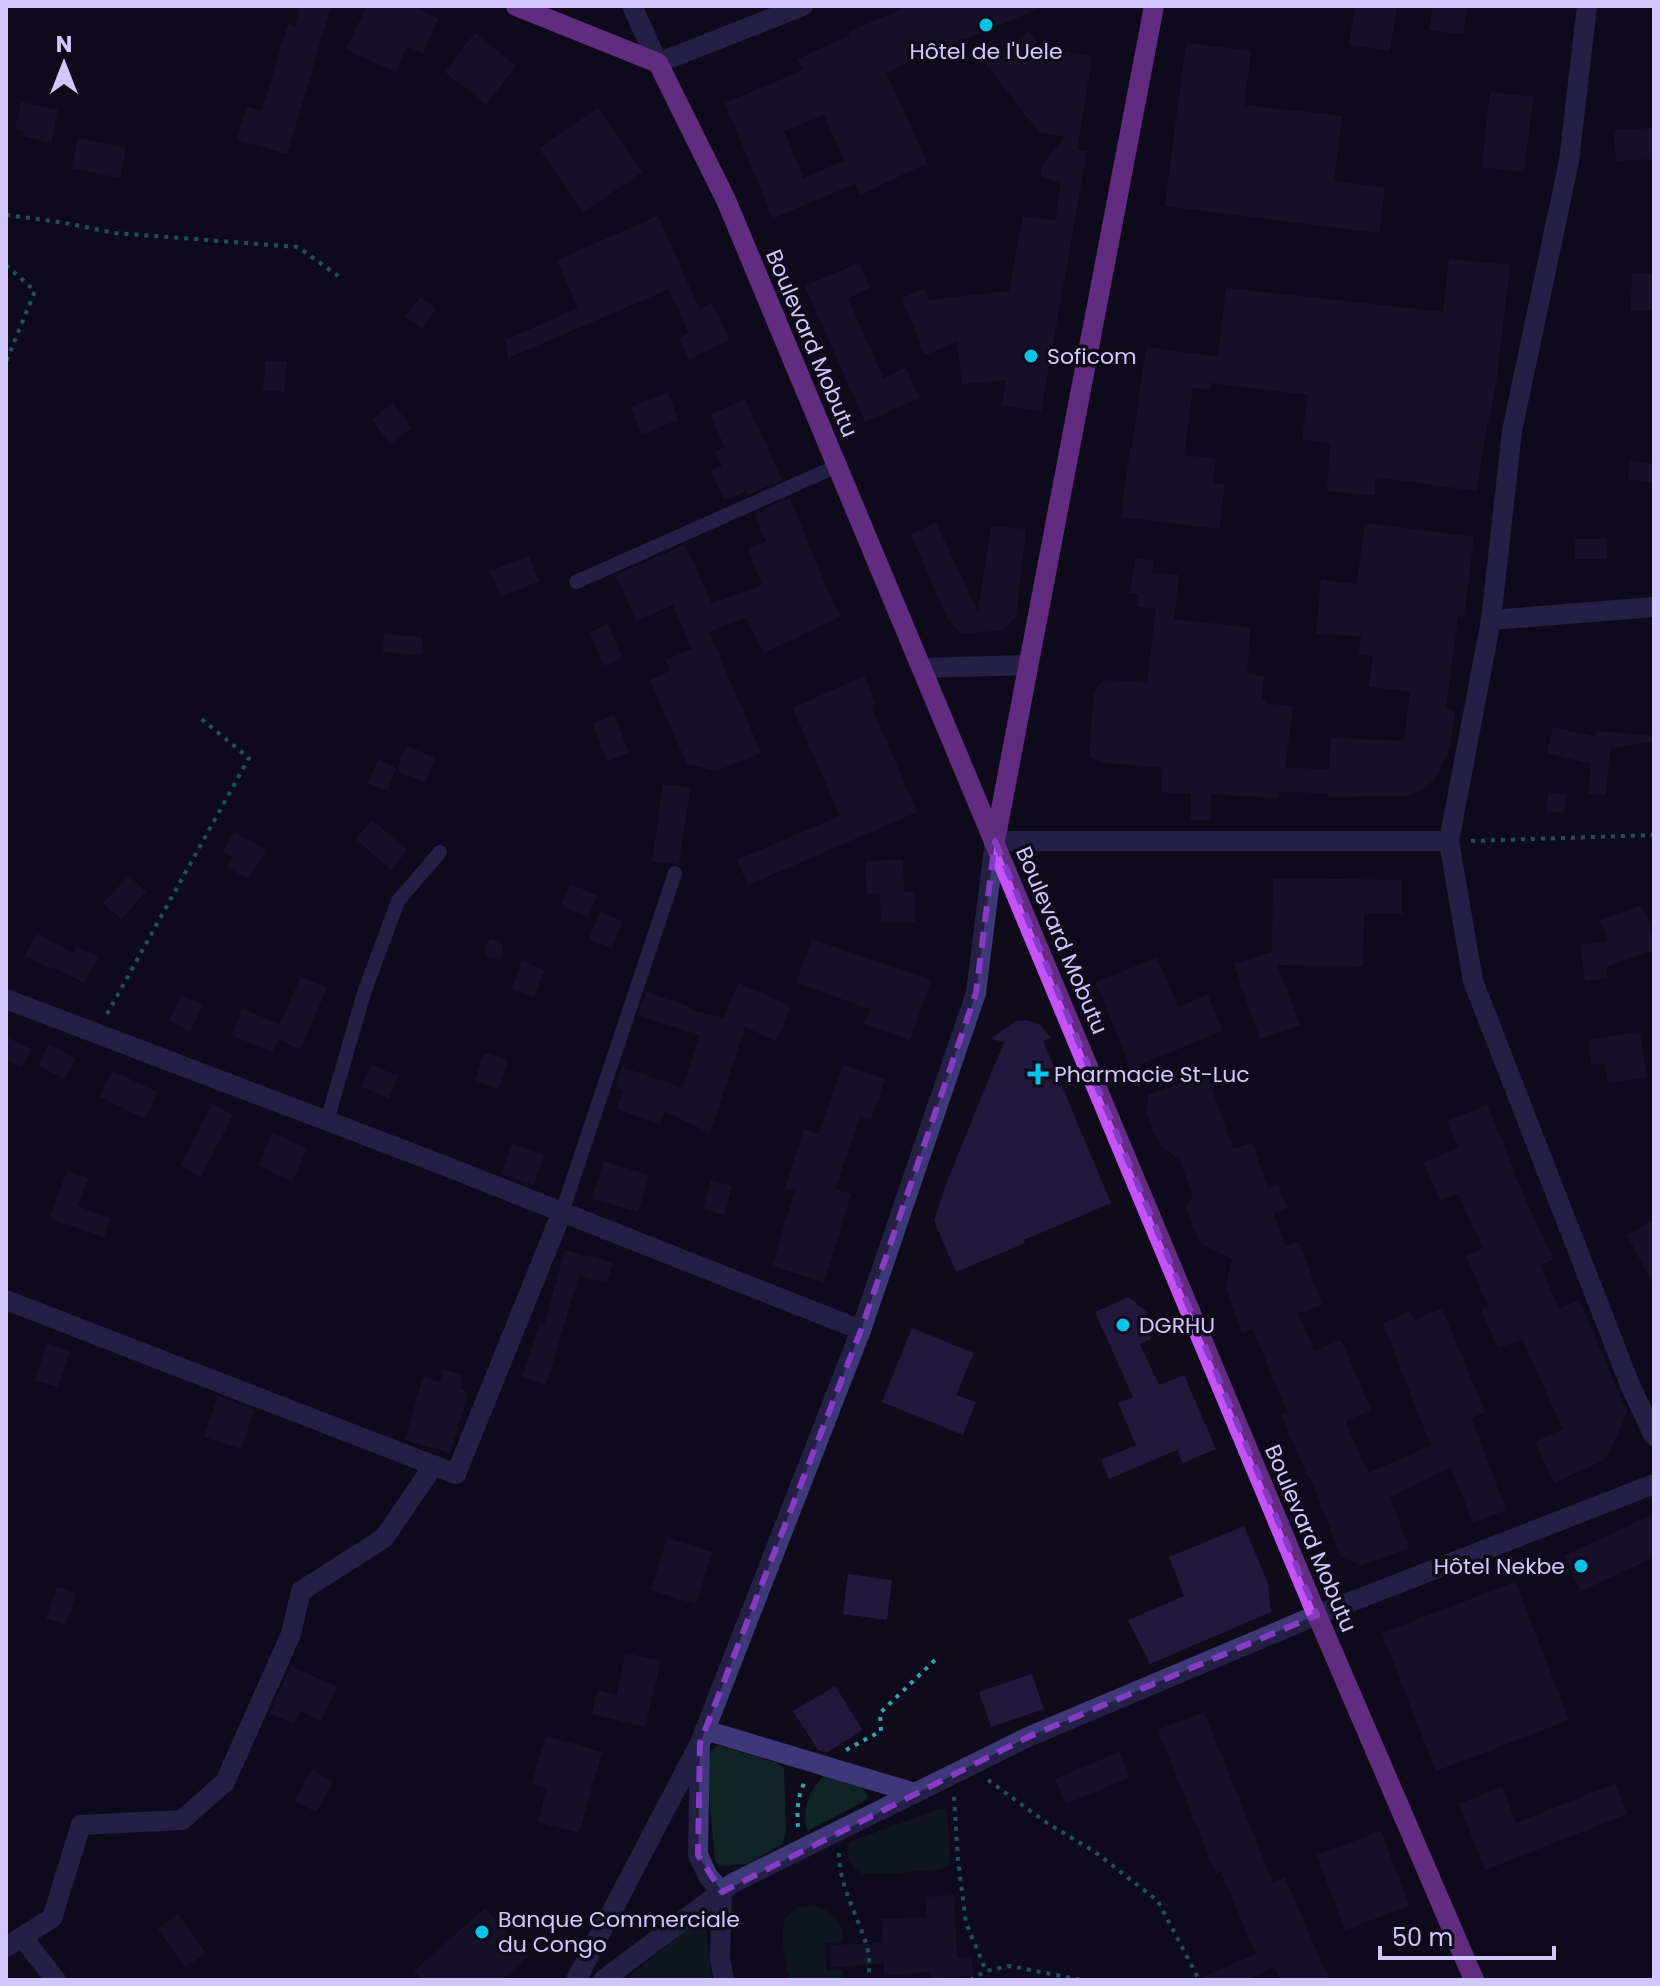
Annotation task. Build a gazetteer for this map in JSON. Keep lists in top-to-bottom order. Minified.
{"streets":{"main road":["Boulevard Mobutu"]},"places":{"other":["Hôtel de l'Uele","Soficom","DGRHU","Hôtel Nekbe","Banque Commerciale du Congo"],"health":["Pharmacie St-Luc"]},"scale_bar":"50 m","north":"top"}
